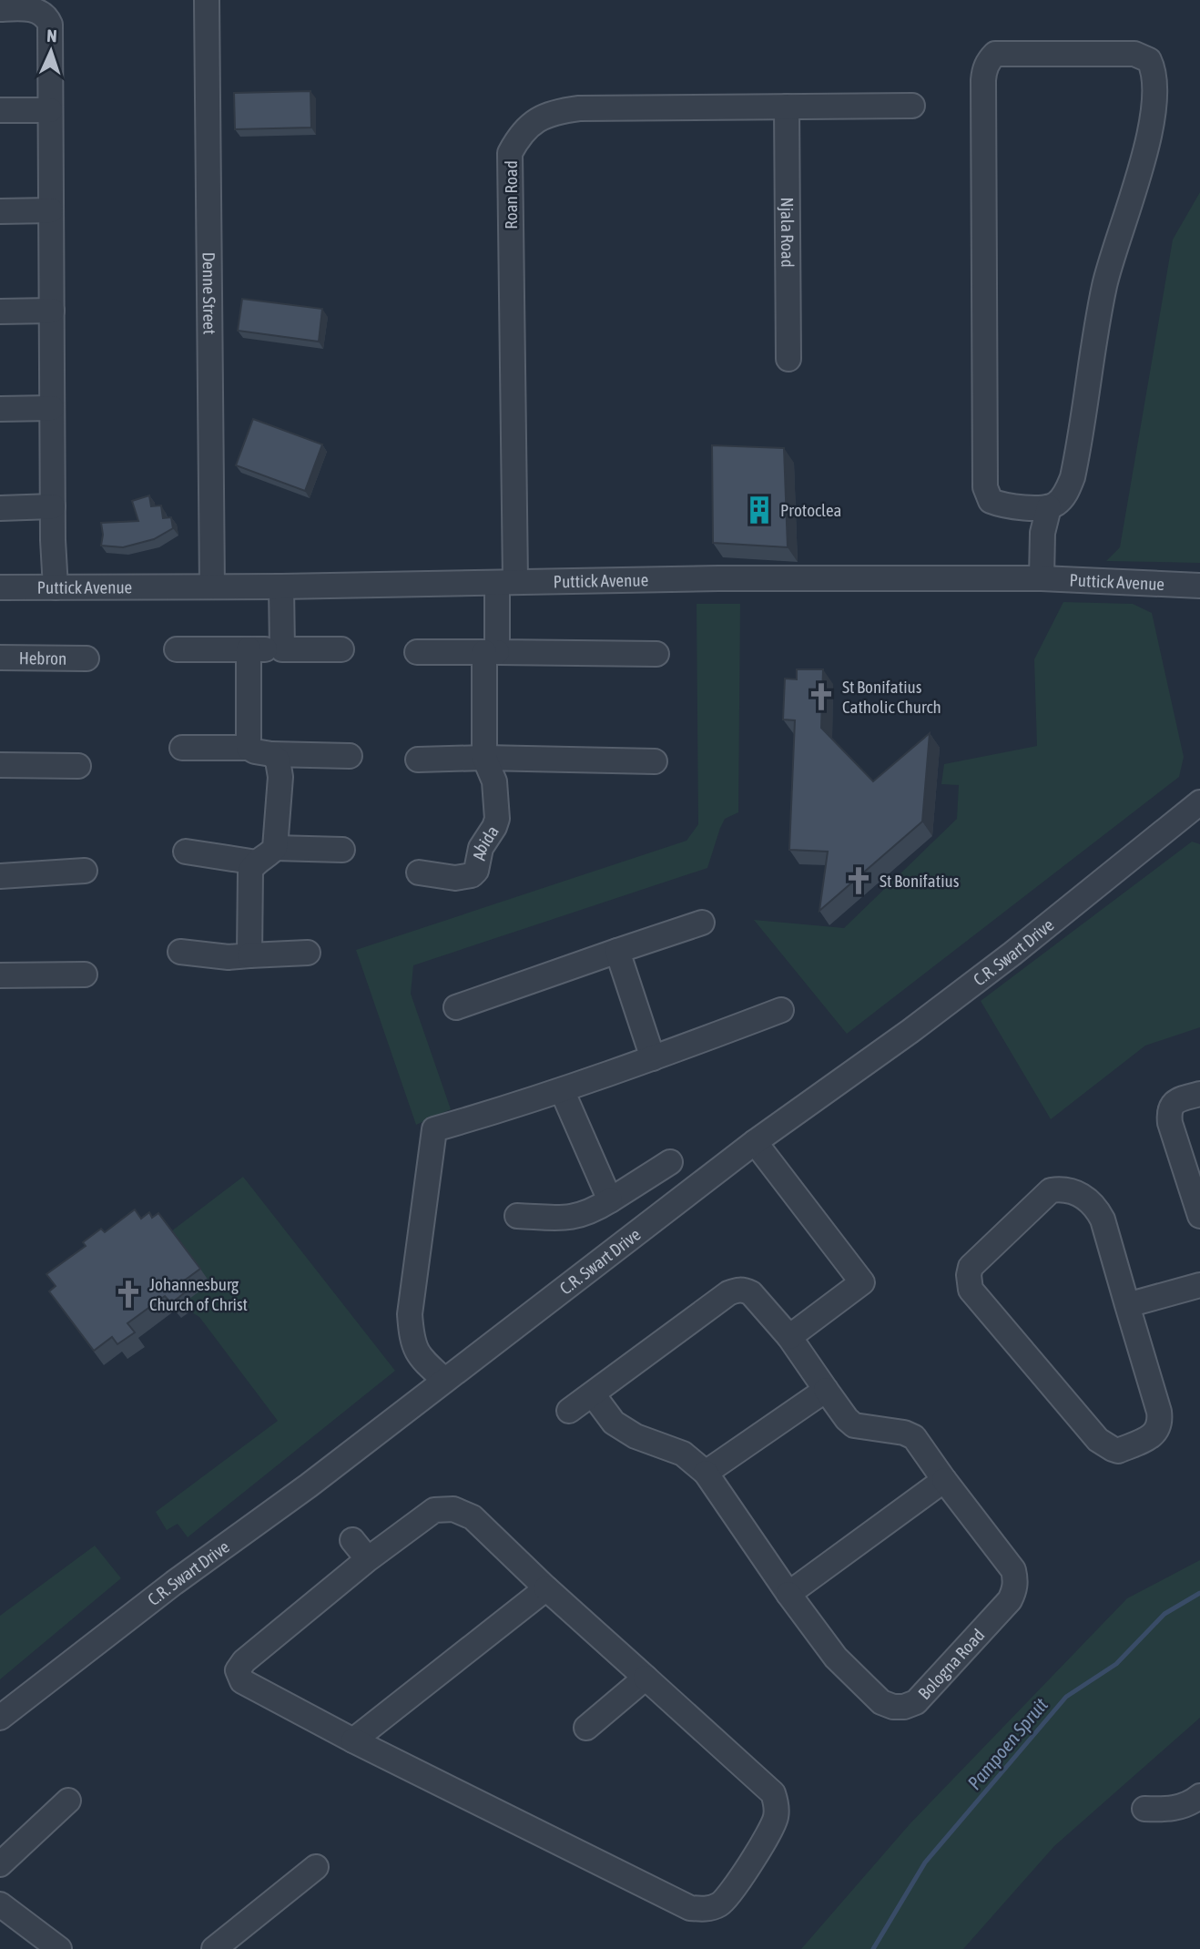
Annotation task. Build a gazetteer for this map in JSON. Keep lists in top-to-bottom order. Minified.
{"streets":{"street":["Roan Road","Njala Road","Denne Street","Puttick Avenue","Hebron","Abida","C.R. Swart Drive","Bologna Road"]},"crossings":[["Roan Road","Njala Road"],["Roan Road","Puttick Avenue"],["Roan Road","Abida"],["Denne Street","Puttick Avenue"],["Puttick Avenue","Abida"]],"water":["Pampoen Spruit"],"places":{"building":["Protoclea"],"church":["St Bonifatius Catholic Church","St Bonifatius","Johannesburg Church of Christ"]},"north":"top"}
